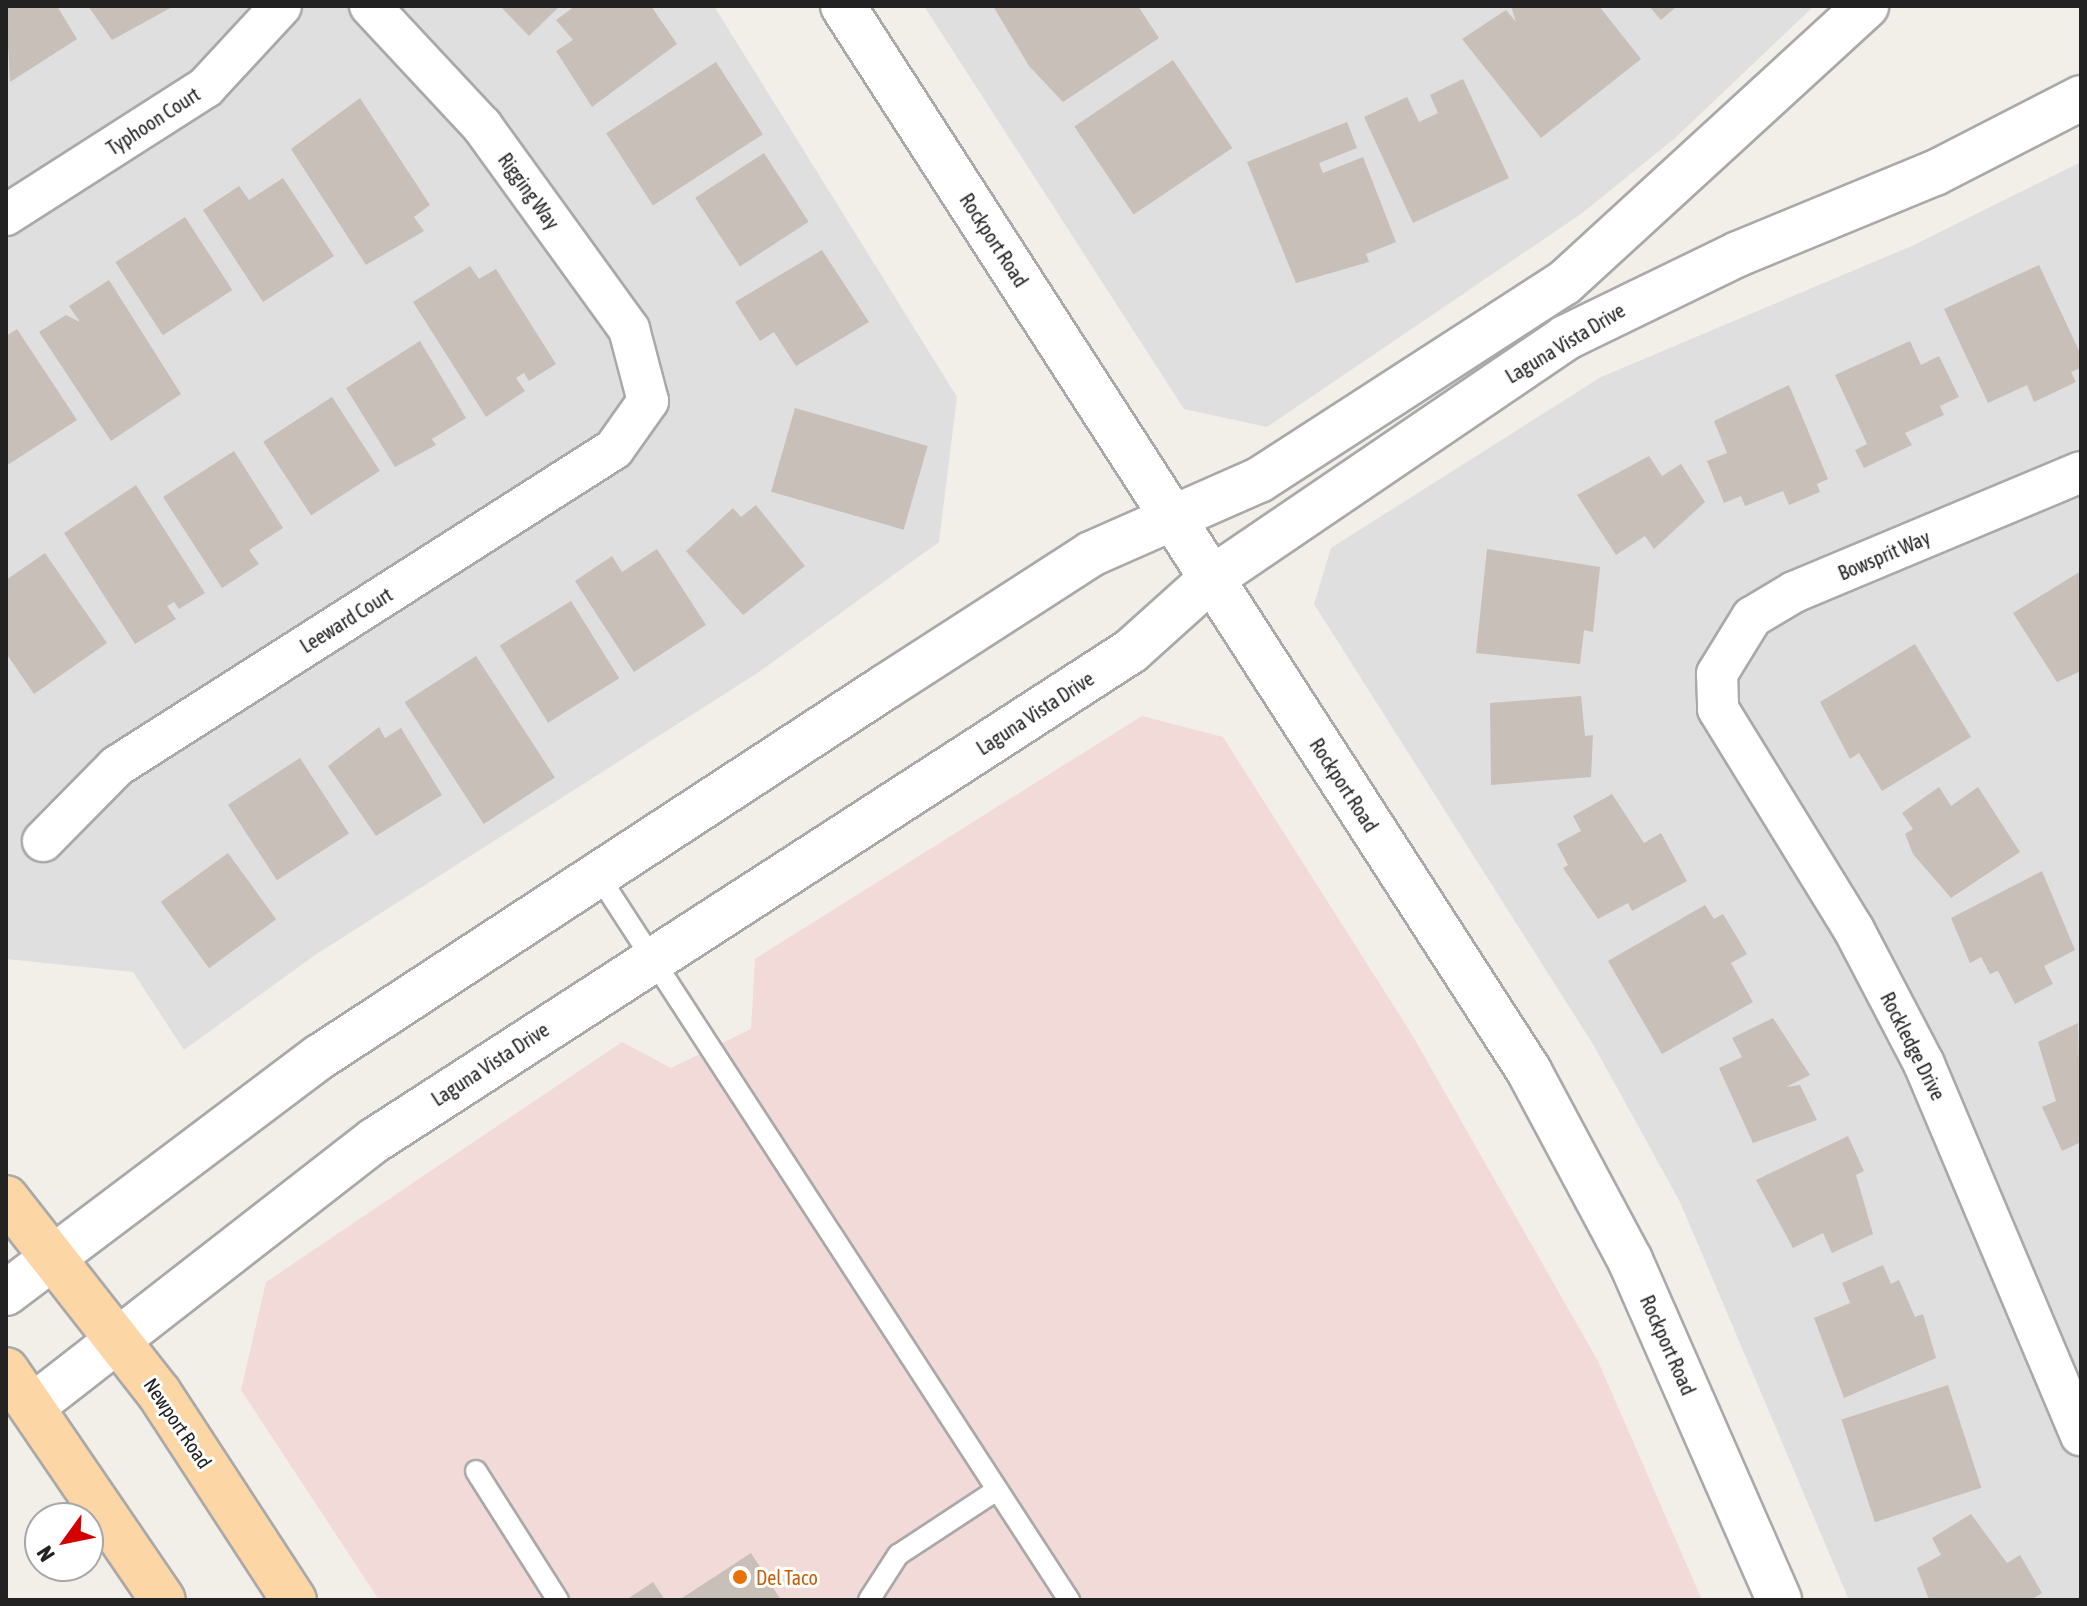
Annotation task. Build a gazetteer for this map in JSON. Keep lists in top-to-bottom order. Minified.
{"streets":{"main road":["Newport Road"],"street":["Typhoon Court","Rigging Way","Rockport Road","Laguna Vista Drive","Bowsprit Way","Leeward Court","Rockledge Drive"]},"crossings":[["Rigging Way","Leeward Court"],["Rockport Road","Laguna Vista Drive"],["Laguna Vista Drive","Newport Road"],["Bowsprit Way","Rockledge Drive"]],"places":["Del Taco"],"north":"bottom left"}
